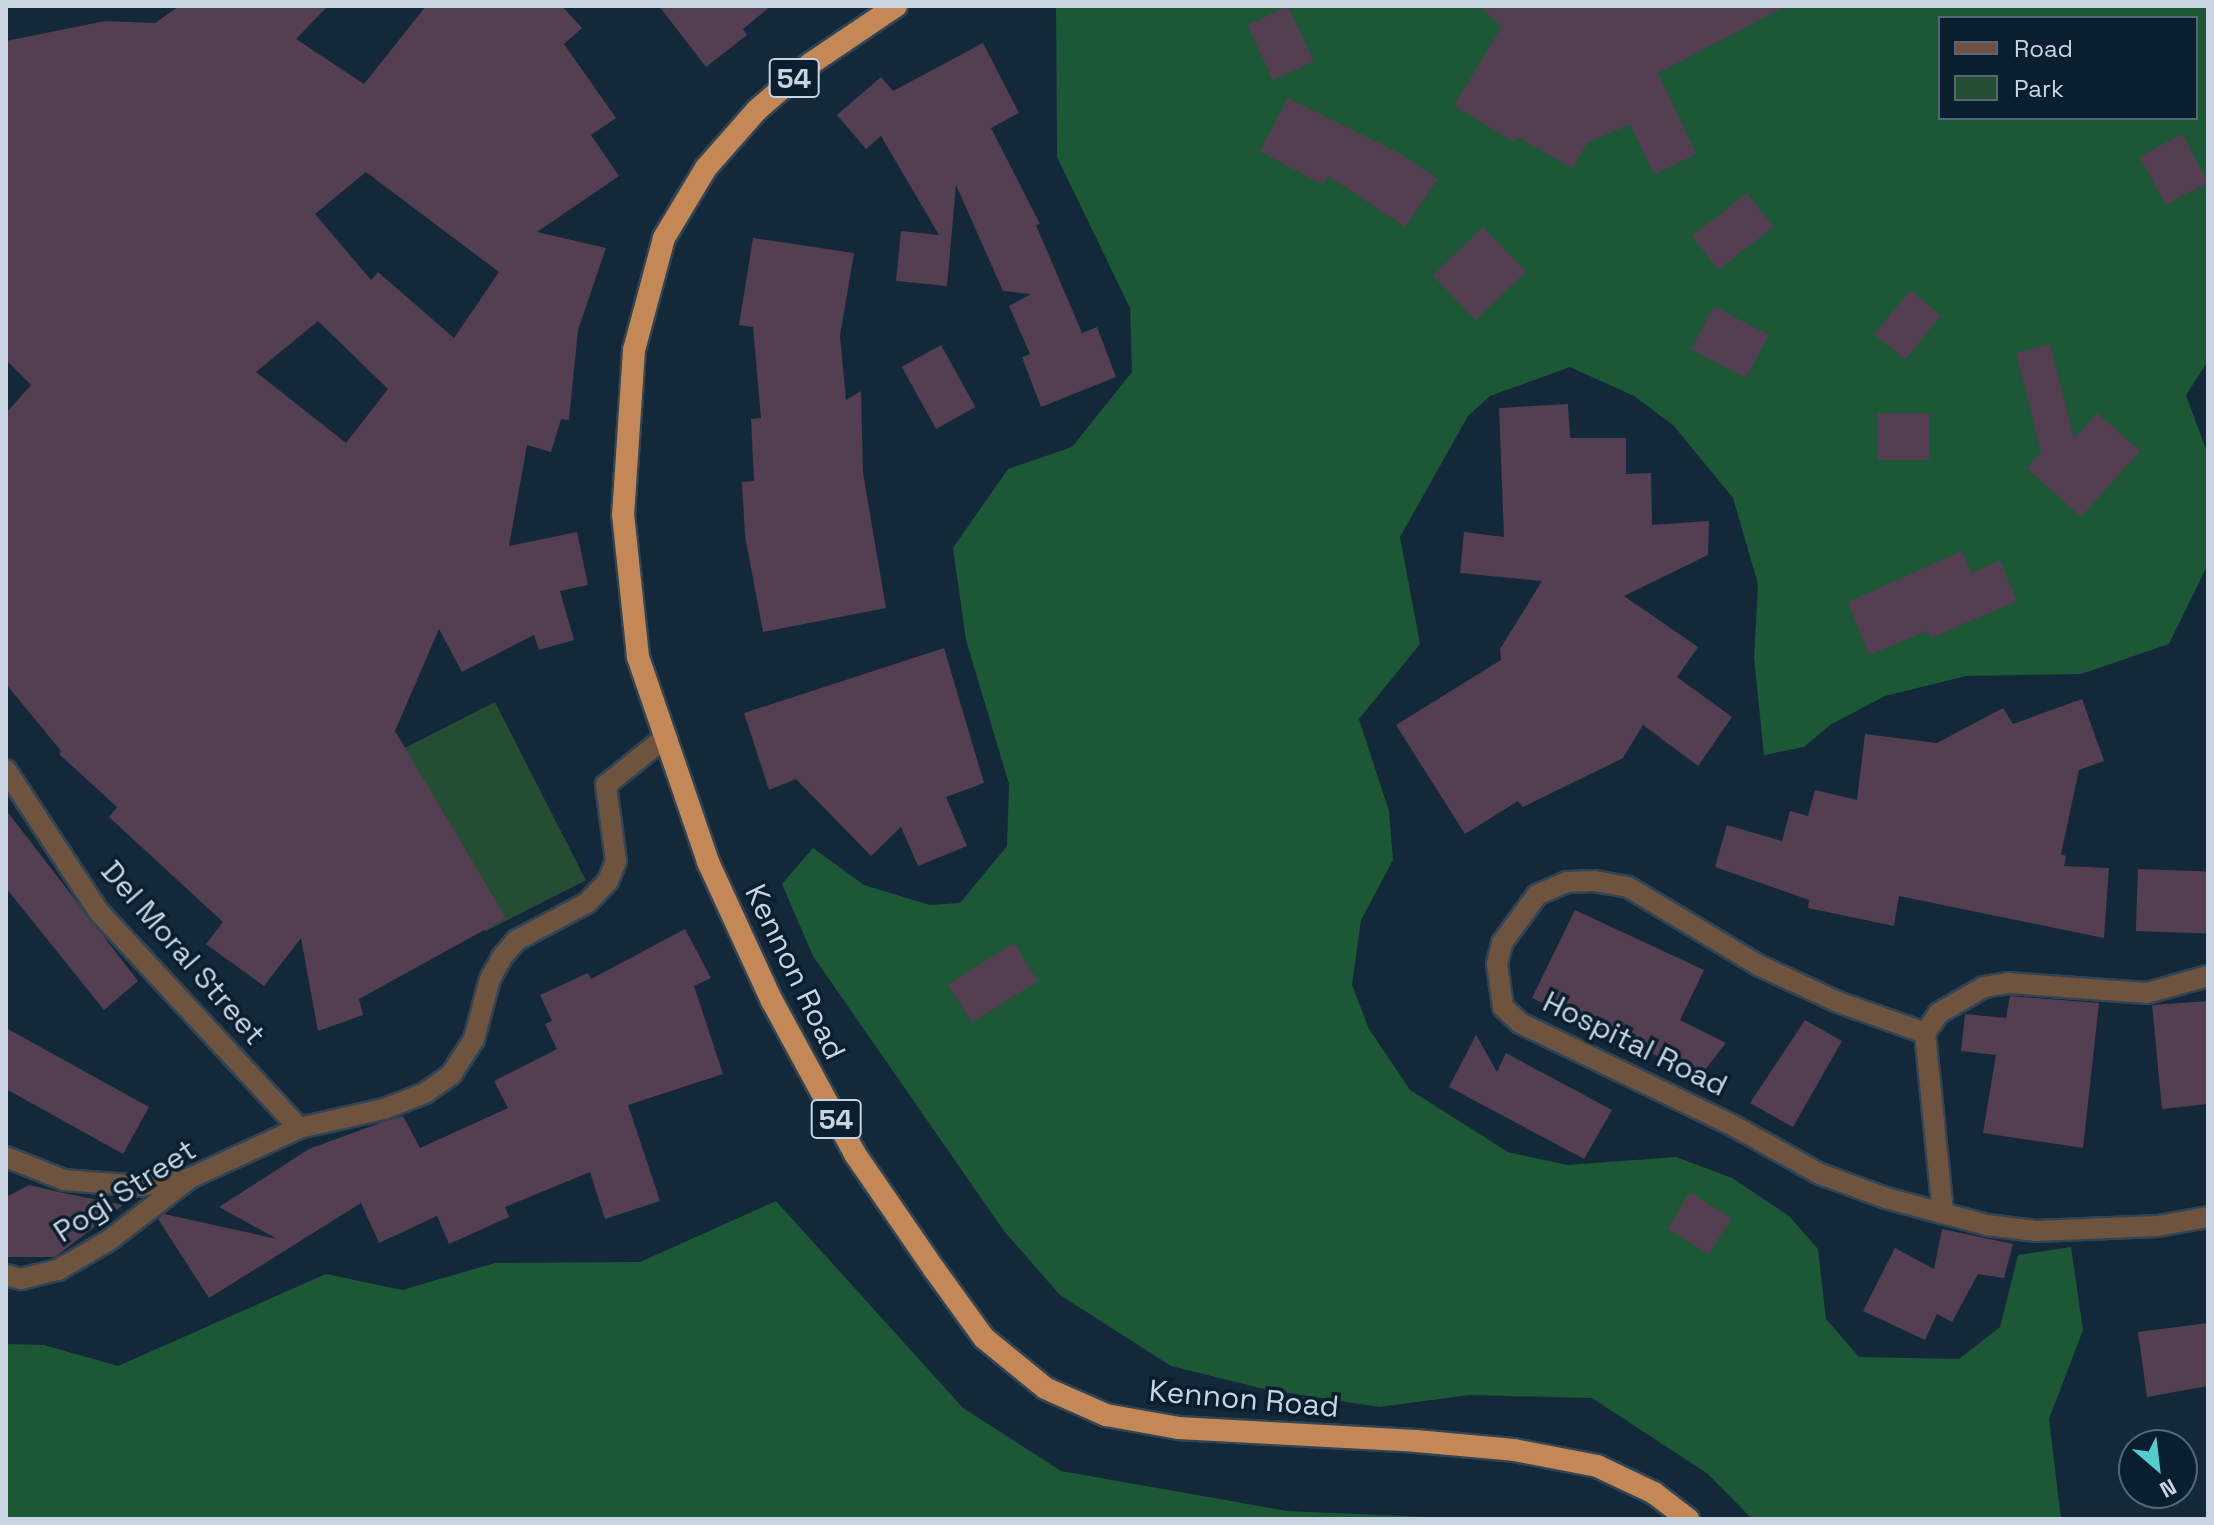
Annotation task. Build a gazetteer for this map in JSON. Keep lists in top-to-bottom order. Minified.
{"streets":{"highway":["54","Kennon Road"],"street":["Del Moral Street","Hospital Road","Pogi Street"]},"crossings":[["Del Moral Street","Pogi Street"],["Kennon Road","Pogi Street"]],"legend":["Road","Park"],"north":"bottom right"}
